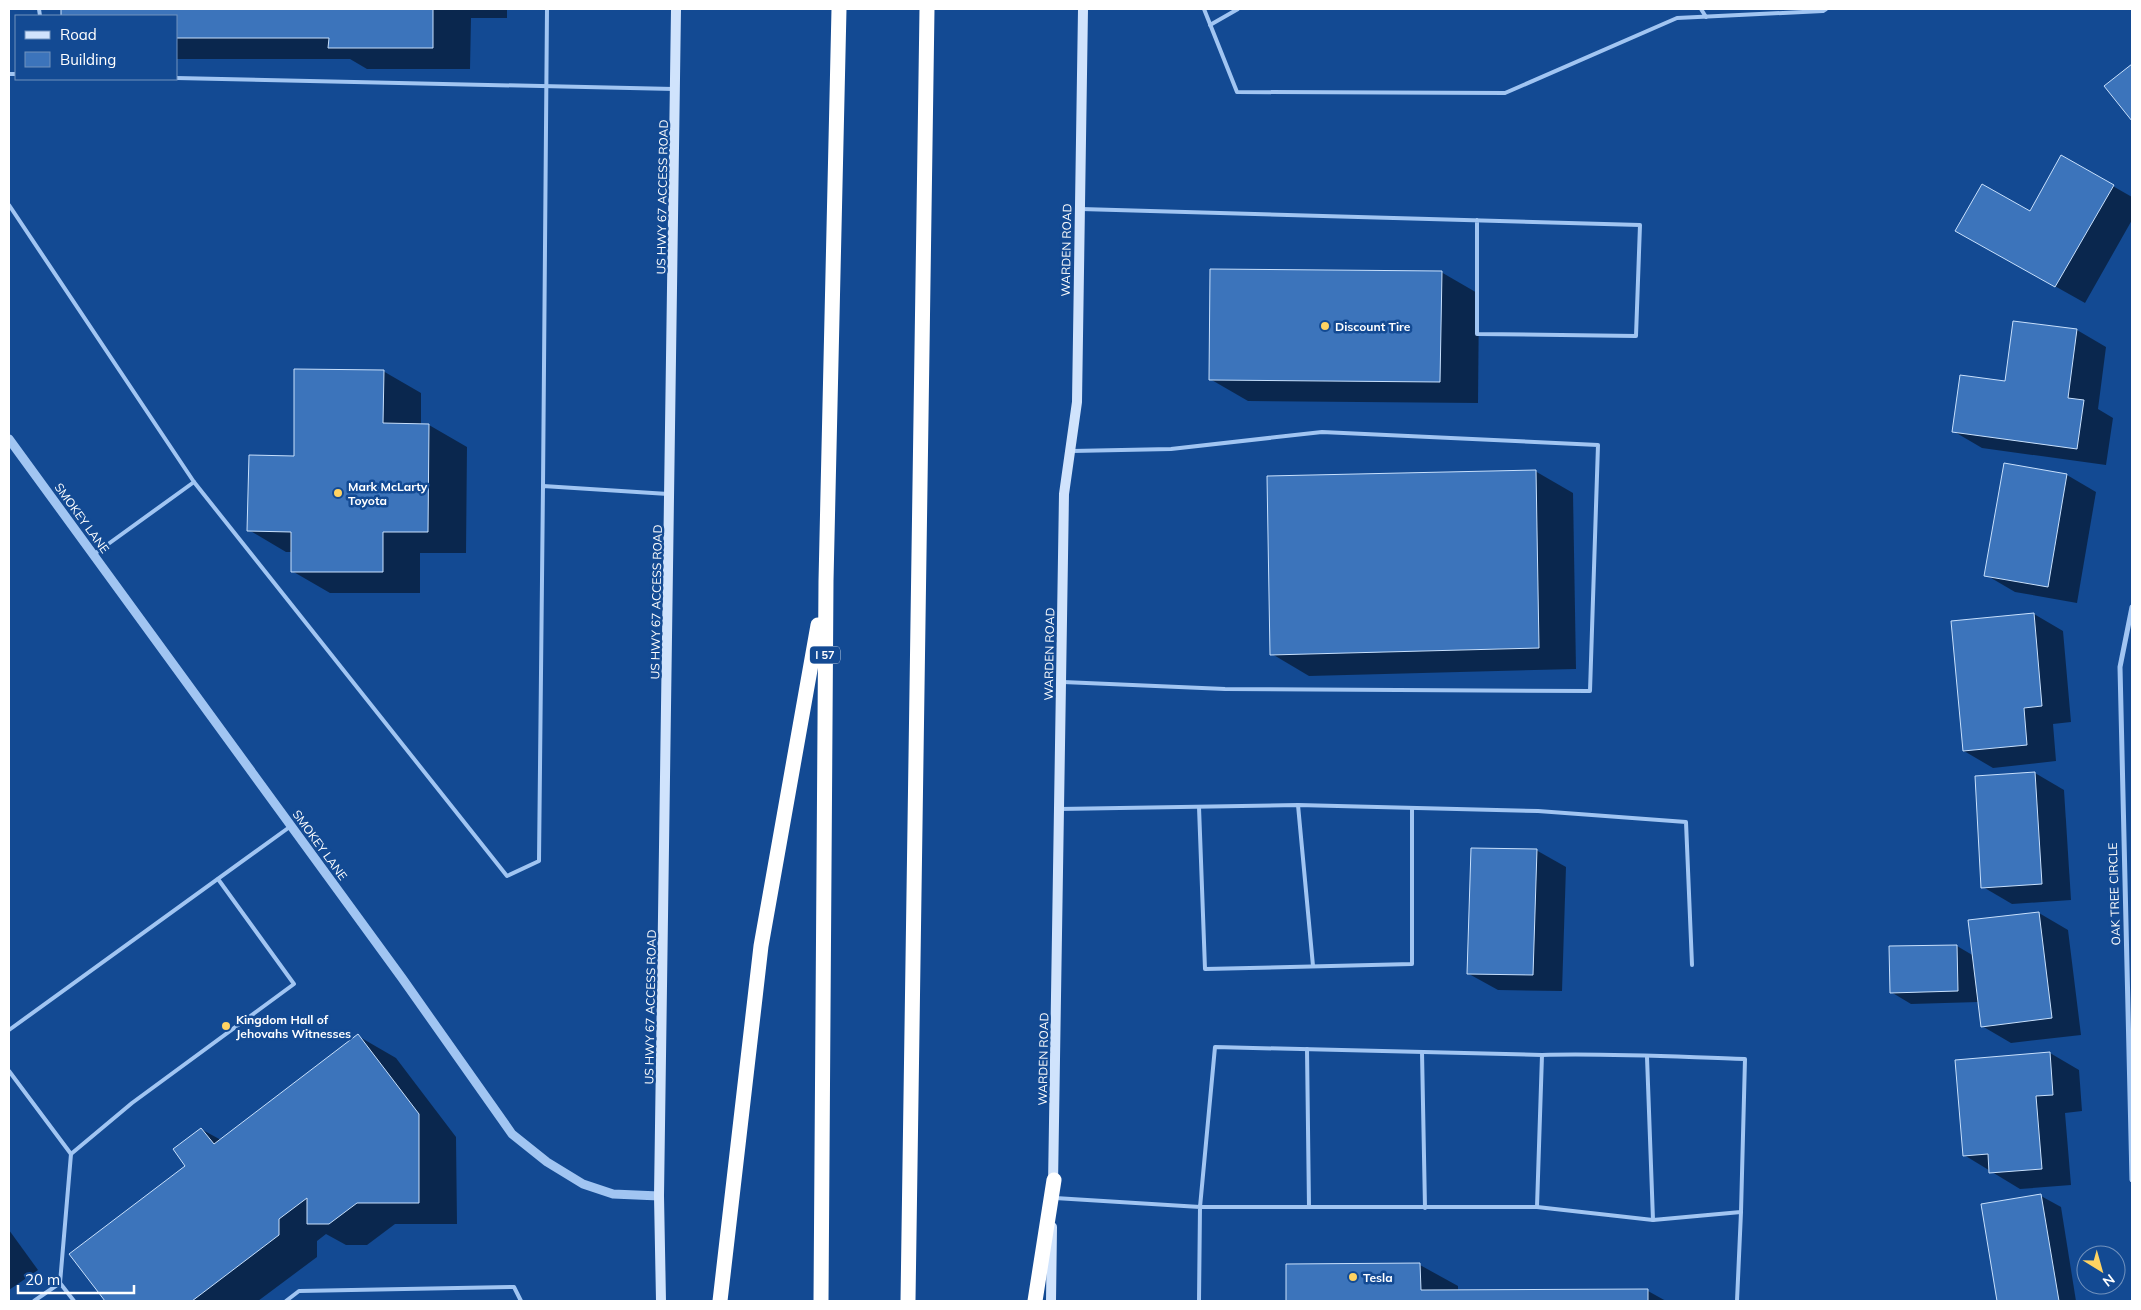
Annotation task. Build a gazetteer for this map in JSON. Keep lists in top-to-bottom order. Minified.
{"streets":{"highway":["I 57"],"main road":["US HWY 67 ACCESS ROAD","WARDEN ROAD"],"street":["SMOKEY LANE","OAK TREE CIRCLE"]},"crossings":[["US HWY 67 ACCESS ROAD","SMOKEY LANE"]],"places":["Discount Tire","Mark McLarty Toyota","Kingdom Hall of Jehovahs Witnesses","Tesla"],"legend":["Road","Building"],"scale_bar":"20 m","north":"bottom right"}
